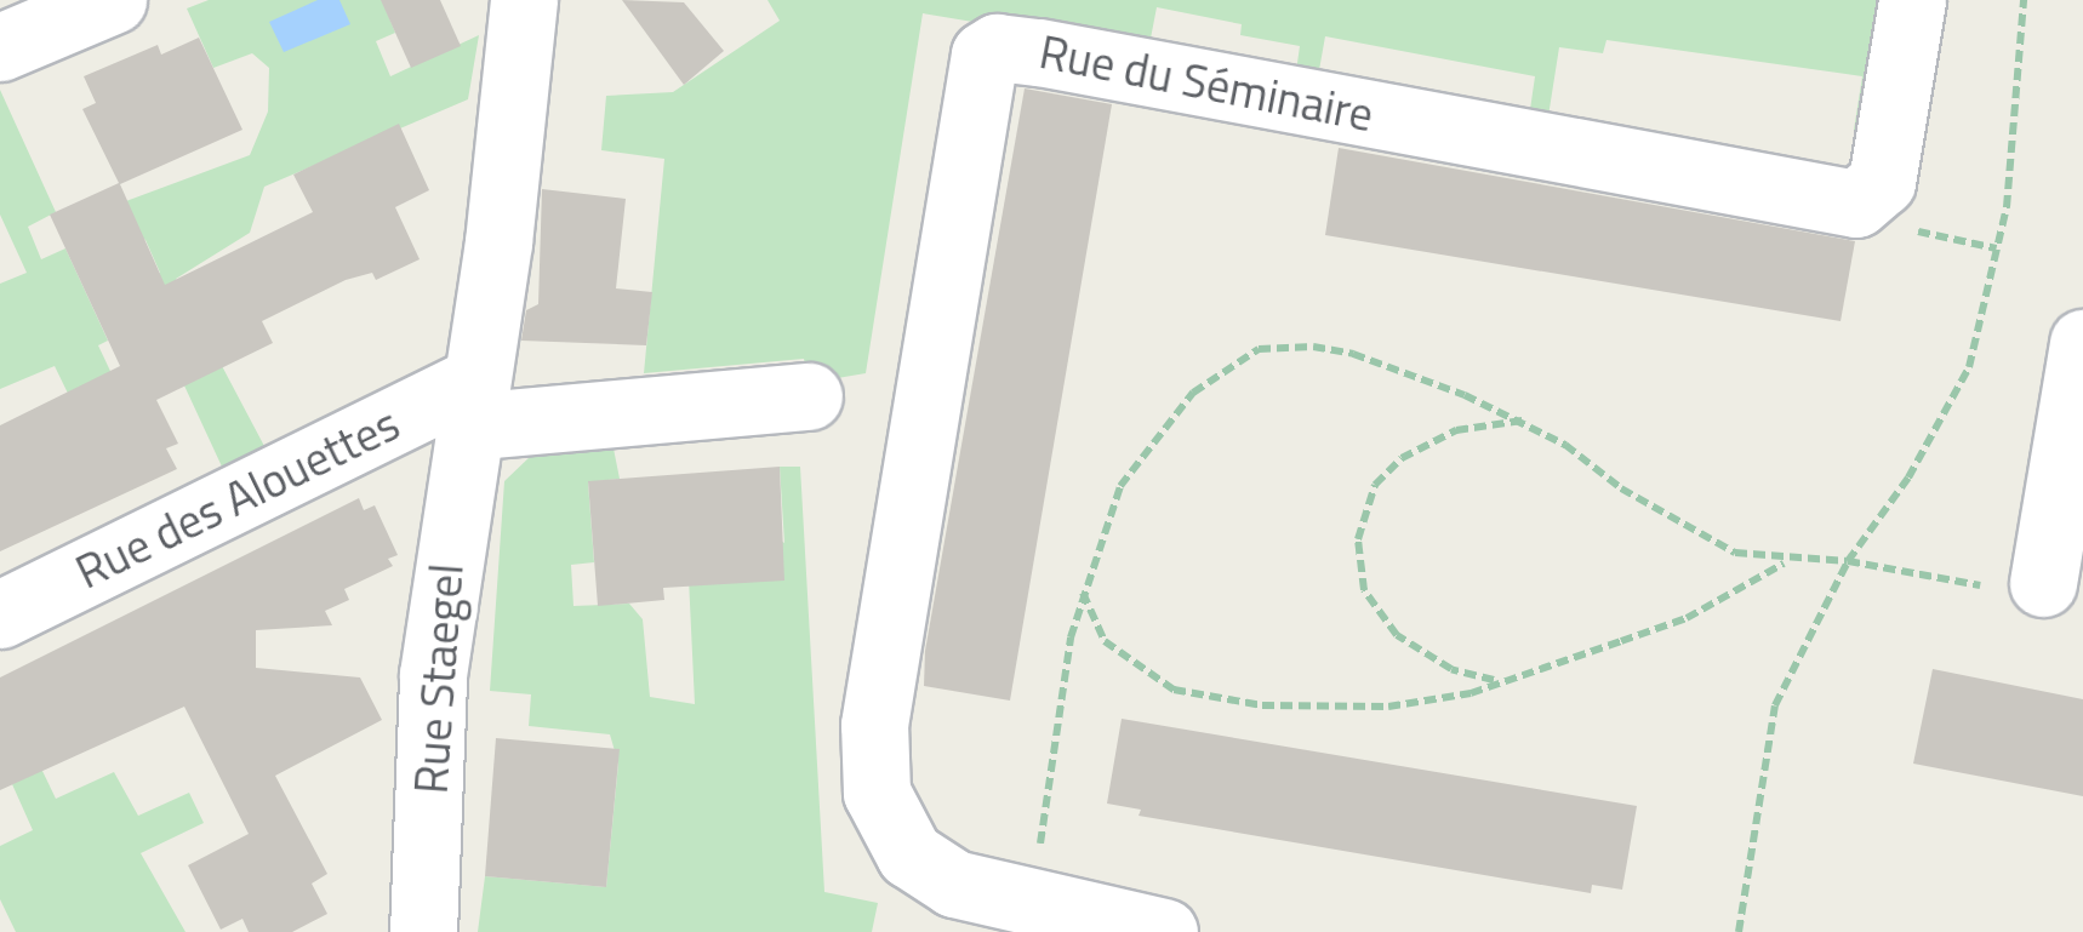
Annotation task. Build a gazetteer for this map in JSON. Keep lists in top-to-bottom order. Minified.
{"streets":{"street":["Rue du Séminaire","Rue des Alouettes","Rue Staegel"]},"crossings":[["Rue des Alouettes","Rue Staegel"]]}
